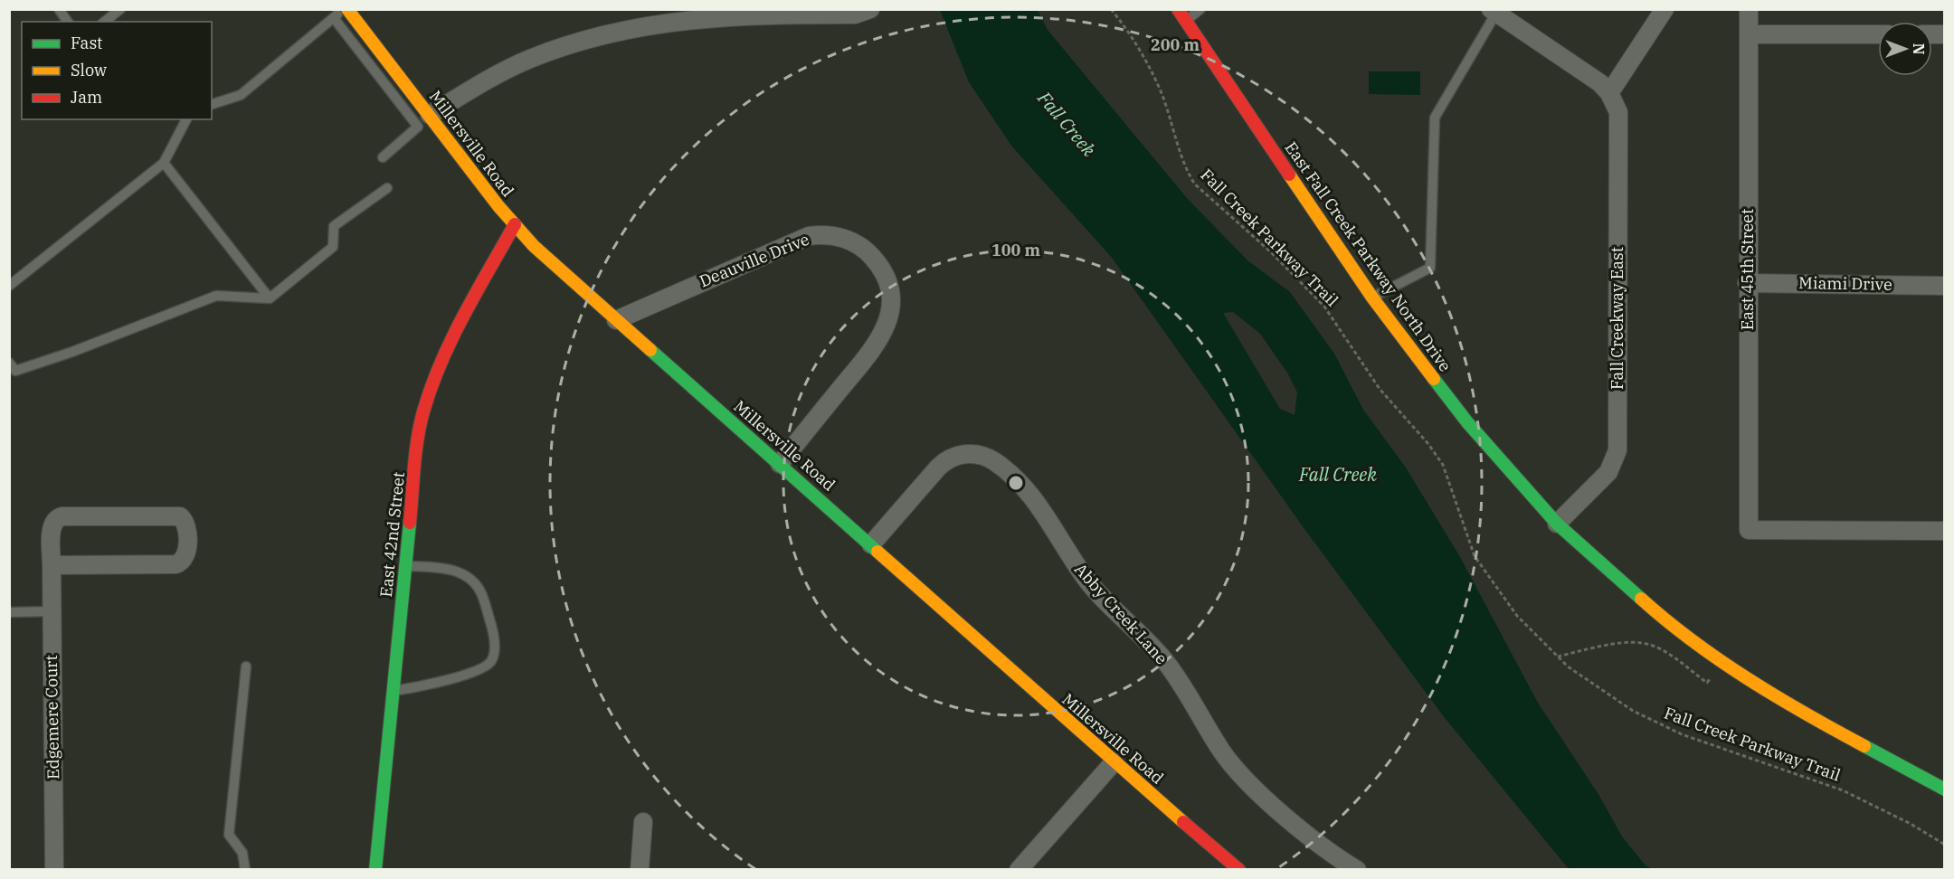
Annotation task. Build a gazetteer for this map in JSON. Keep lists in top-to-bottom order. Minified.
{"streets":{"street":["Millersville Road","East Fall Creek Parkway North Drive","Deauville Drive","East 45th Street","Miami Drive","Fall Creekway East","East 42nd Street","Abby Creek Lane","Edgemere Court"],"path":["Fall Creek Parkway Trail"]},"crossings":[["Millersville Road","Deauville Drive"],["Millersville Road","East 42nd Street"],["Millersville Road","Abby Creek Lane"],["East Fall Creek Parkway North Drive","Fall Creekway East"],["East 45th Street","Miami Drive"]],"water":["Fall Creek"],"legend":["Fast","Slow","Jam"],"north":"right","rings":["200 m","100 m"]}
